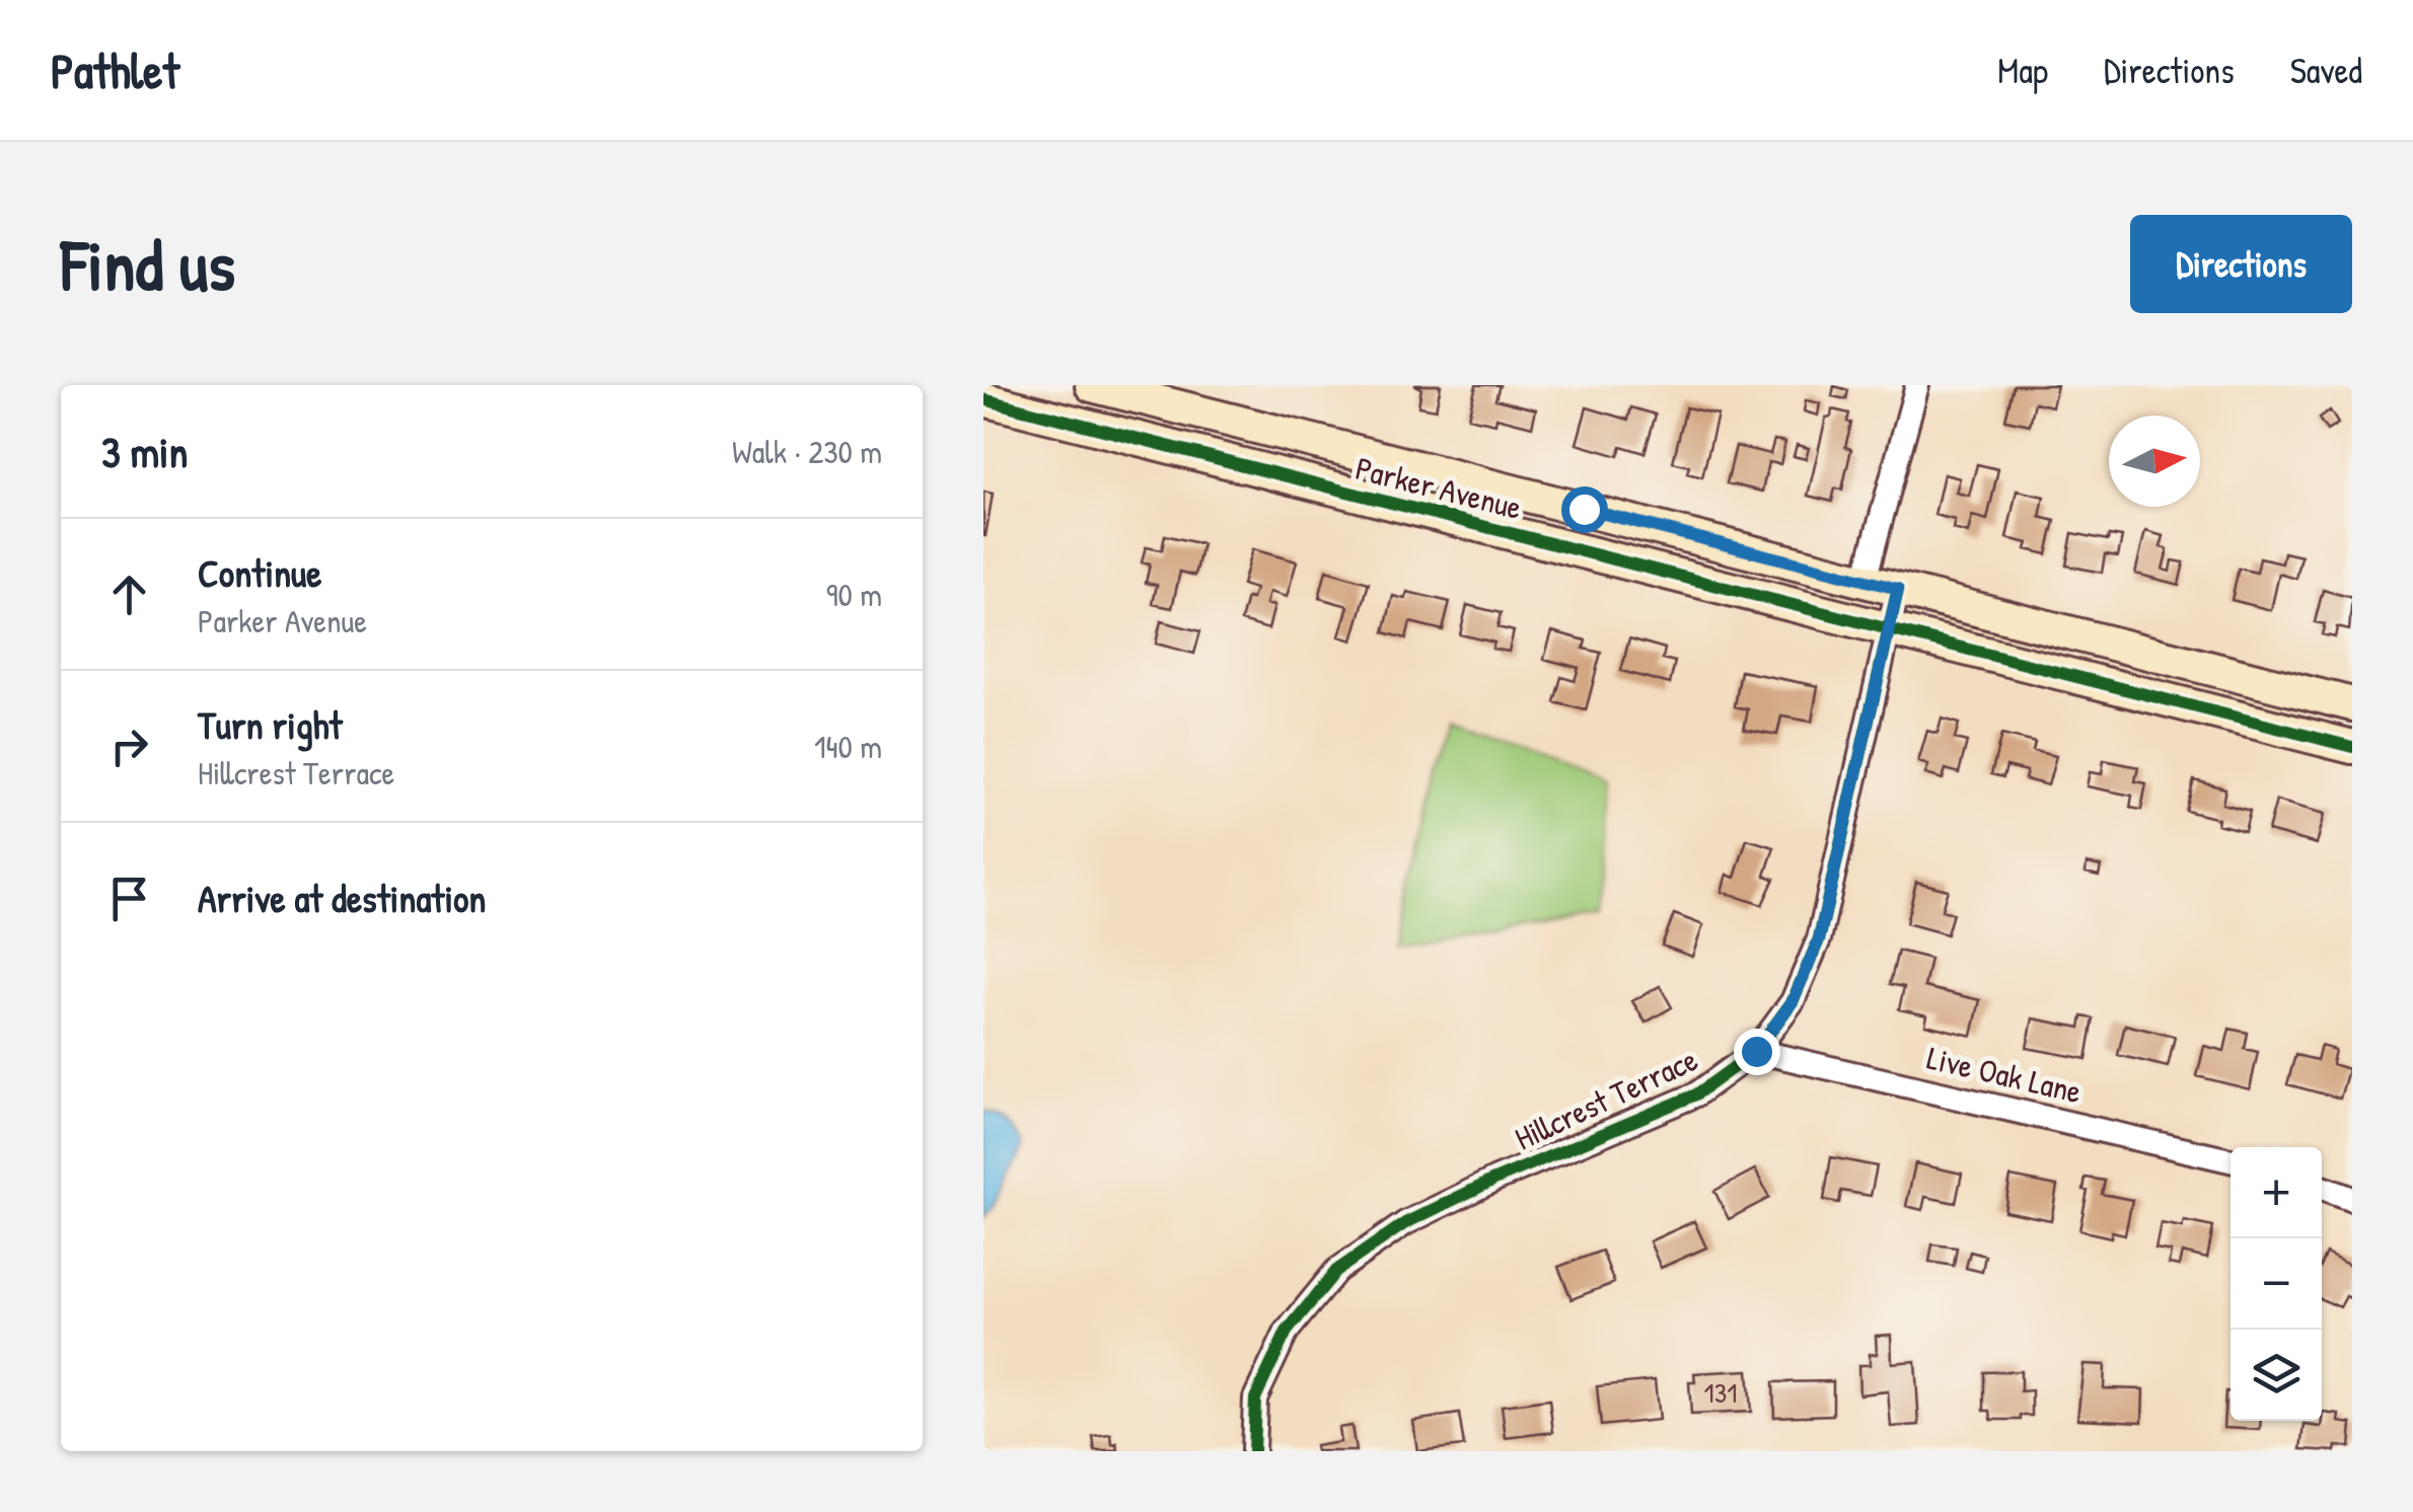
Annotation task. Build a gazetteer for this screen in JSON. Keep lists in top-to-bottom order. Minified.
{"streets":{"street":["Parker Avenue","Live Oak Lane","Hillcrest Terrace"]},"crossings":[["Parker Avenue","Hillcrest Terrace"],["Live Oak Lane","Hillcrest Terrace"]],"house_numbers":["131"],"north":"right","page":{"header":"Pathlet","nav":["Map","Directions","Saved"],"buttons":"Directions","title":"Find us","heading":["3 min","Walk · 230 m"],"list":[["Continue","Parker Avenue","90 m"],["Turn right","Hillcrest Terrace","140 m"],"Arrive at destination"],"map_buttons":["+","−"]}}
